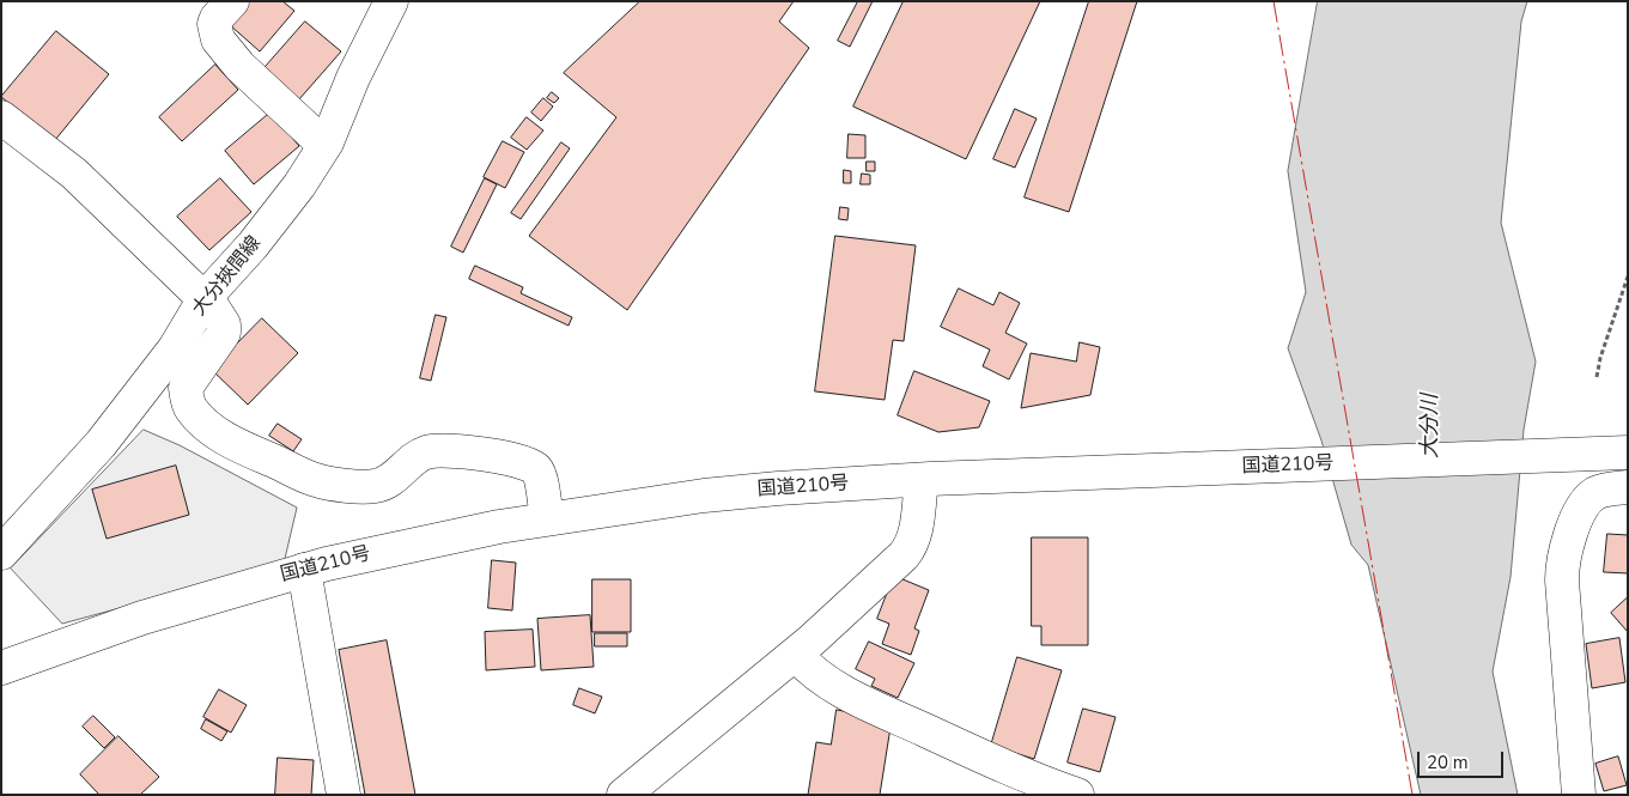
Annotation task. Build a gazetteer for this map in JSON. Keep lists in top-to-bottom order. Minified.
{"streets":{"main road":["大分挾間線","国道210号"]},"water":["大分川"],"scale_bar":"20 m"}
